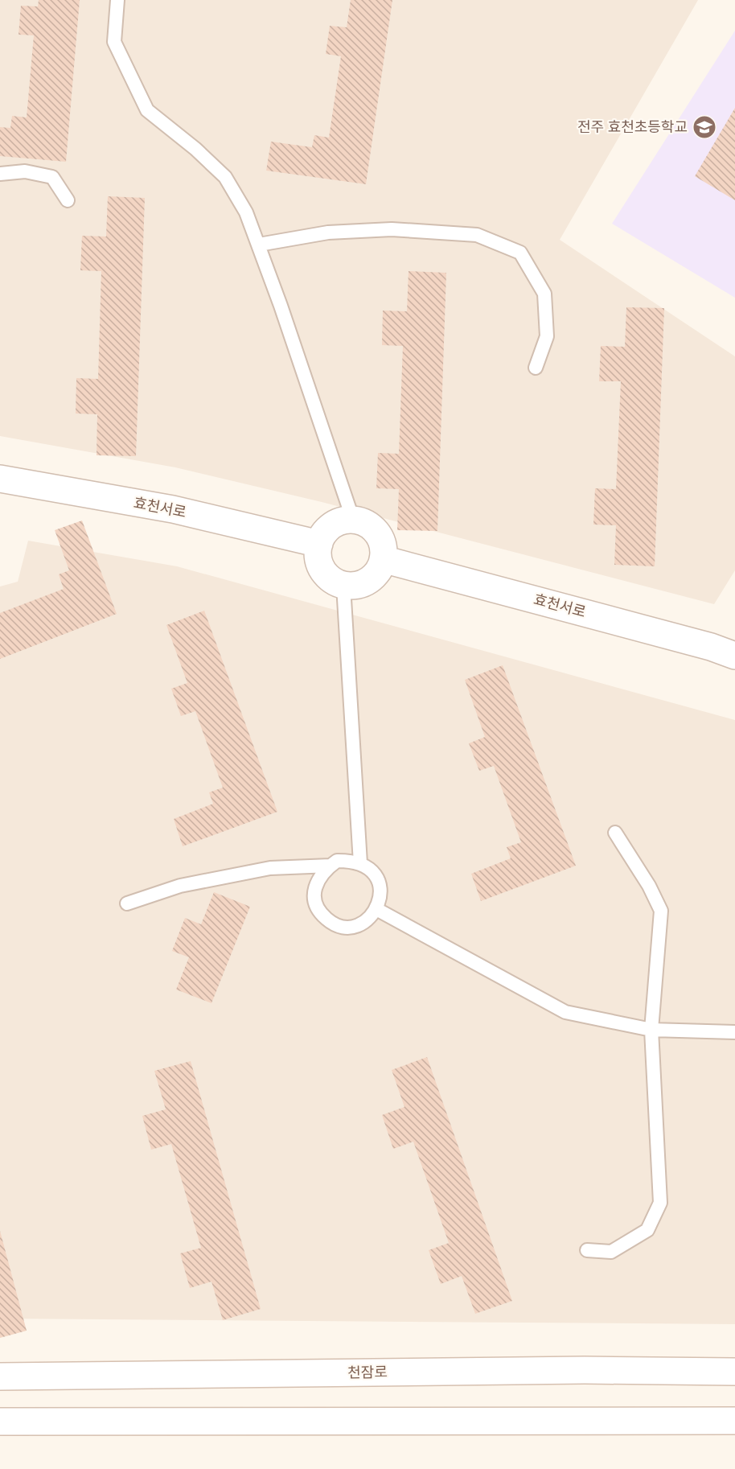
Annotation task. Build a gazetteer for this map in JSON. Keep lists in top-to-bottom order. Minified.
{"streets":{"street":["효천서로","천잠로"]},"places":{"school or university":["전주 효천초등학교"]}}
